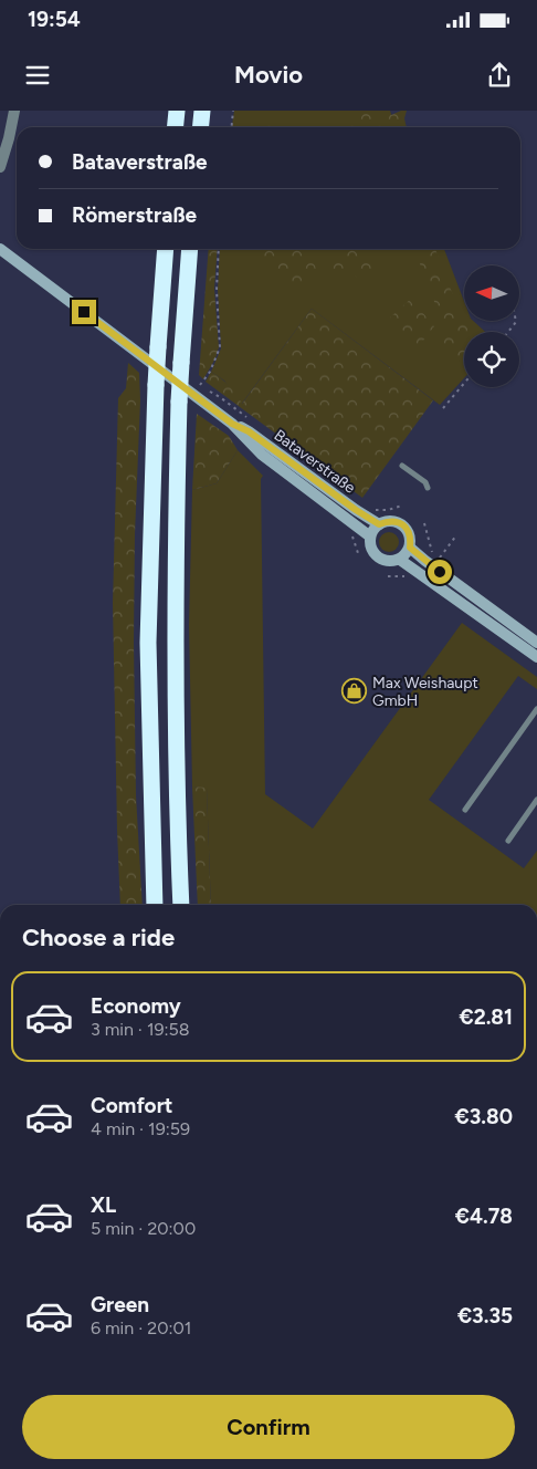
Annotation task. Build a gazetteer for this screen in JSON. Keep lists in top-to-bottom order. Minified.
{"streets":{"street":["Bataverstraße"]},"places":{"shop":["Max Weishaupt GmbH"]},"north":"left","page":{"status":"19:54","header":"Movio","banner":["Bataverstraße","Römerstraße"],"heading":"Choose a ride","list":[{"name":"Economy","note":"3 min · 19:58","value":"€2.81"},{"name":"Comfort","note":"4 min · 19:59","value":"€3.80"},{"name":"XL","note":"5 min · 20:00","value":"€4.78"},{"name":"Green","note":"6 min · 20:01","value":"€3.35"}],"buttons":"Confirm"}}
